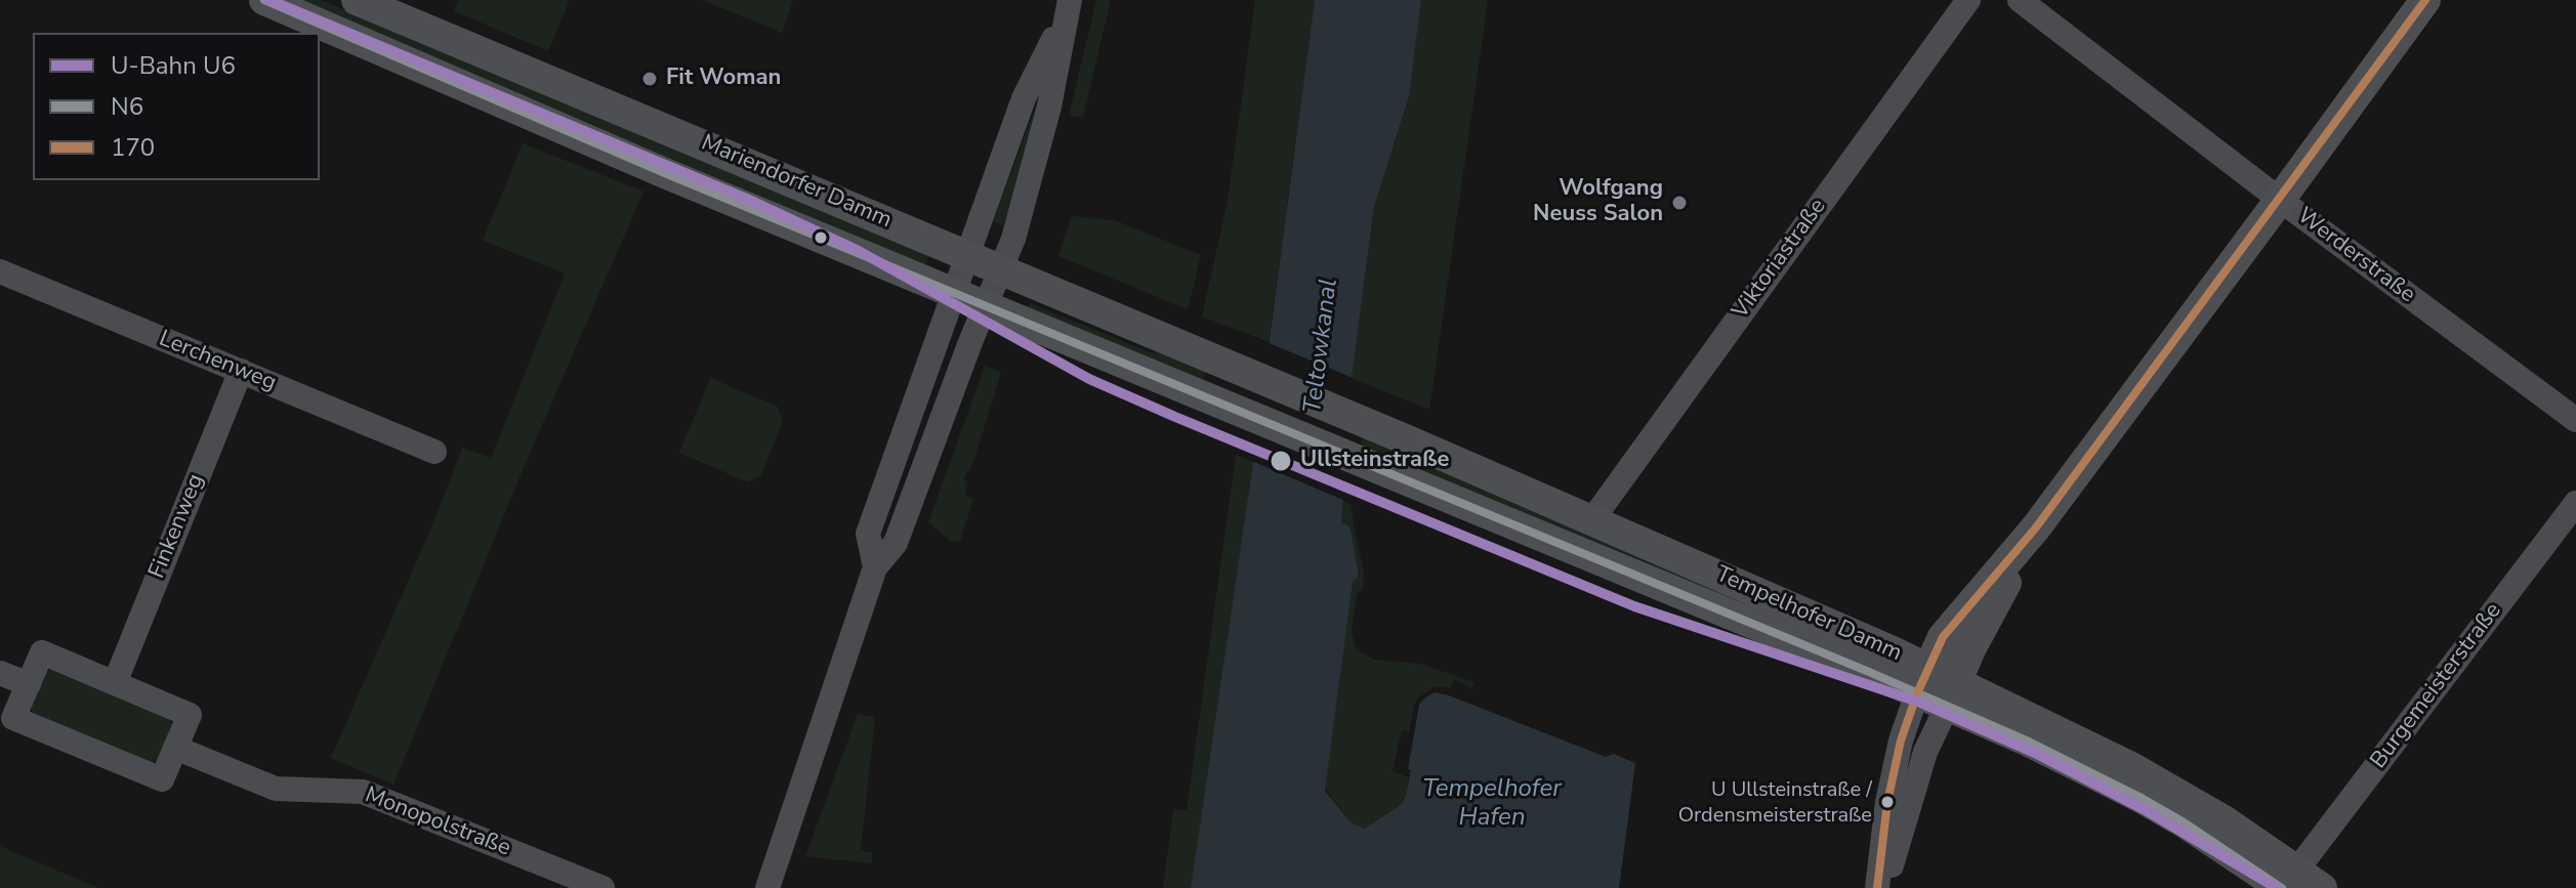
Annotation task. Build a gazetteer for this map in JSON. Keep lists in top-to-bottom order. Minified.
{"streets":{"main road":["Mariendorfer Damm","Tempelhofer Damm"],"street":["Werderstraße","Viktoriastraße","Lerchenweg","Finkenweg","Burgemeisterstraße","Monopolstraße"]},"crossings":[["Mariendorfer Damm","Tempelhofer Damm"],["Viktoriastraße","Tempelhofer Damm"],["Lerchenweg","Finkenweg"],["Tempelhofer Damm","Burgemeisterstraße"]],"water":["Teltowkanal","Tempelhofer Hafen"],"places":["Fit Woman","Wolfgang Neuss Salon","Ullsteinstraße","U Ullsteinstraße / Ordensmeisterstraße"],"lines":["metro line U6","transit line N6","transit line 170"],"legend":["U-Bahn U6","N6","170"]}
